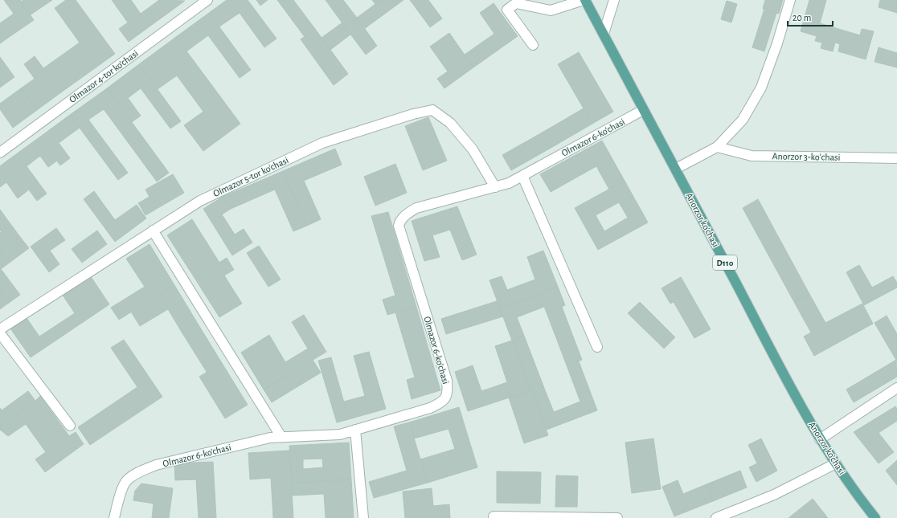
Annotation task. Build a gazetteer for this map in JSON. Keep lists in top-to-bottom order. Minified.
{"streets":{"main road":["Anorzor ko'chasi","D110"],"street":["Olmazor 4-tor ko'chasi","Olmazor 6-ko'chasi","Аnorzor 3-koʼchasi","Olmazor 5-tor ko'chasi"]},"crossings":[["Olmazor 6-ko'chasi","Olmazor 5-tor ko'chasi"],["Olmazor 6-ko'chasi","Anorzor ko'chasi"]],"scale_bar":"20 m"}
